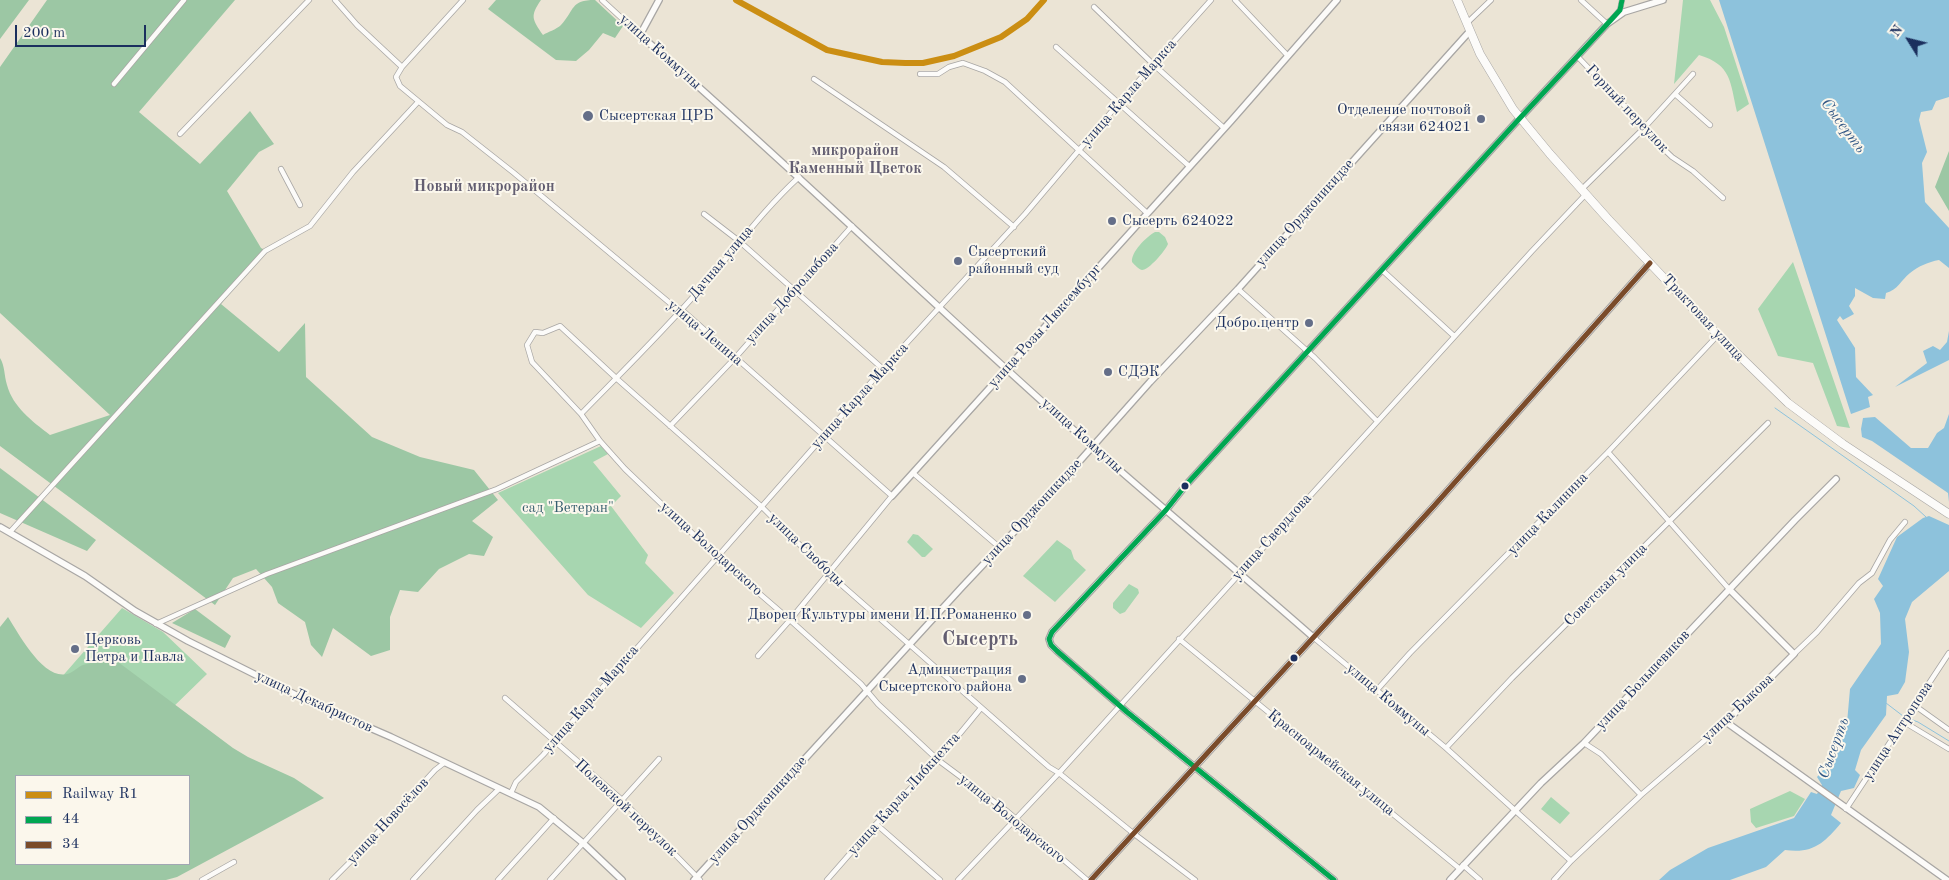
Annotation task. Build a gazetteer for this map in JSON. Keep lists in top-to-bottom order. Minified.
{"streets":{"main road":["Трактовая улица"],"street":["улица Коммуны","улица Карла Маркса","Горный переулок","улица Орджоникидзе","Дачная улица","улица Добролюбова","улица Розы Люксембург","улица Ленина","улица Калинина","улица Свердлова","улица Володарского","улица Свободы","Советская улица","улица Большевиков","улица Декабристов","улица Быкова","улица Антропова","Красноармейская улица","улица Карла Либкнехта","Полевской переулок","улица Новосёлов"]},"crossings":[["улица Коммуны","улица Карла Маркса"],["улица Коммуны","улица Орджоникидзе"],["улица Коммуны","Дачная улица"],["улица Коммуны","улица Добролюбова"],["улица Коммуны","улица Розы Люксембург"],["улица Коммуны","улица Калинина"],["улица Коммуны","улица Свердлова"],["улица Коммуны","Советская улица"],["улица Коммуны","улица Большевиков"],["улица Коммуны","улица Быкова"],["улица Карла Маркса","улица Ленина"],["улица Карла Маркса","улица Володарского"],["улица Карла Маркса","улица Свободы"],["улица Карла Маркса","улица Декабристов"],["улица Карла Маркса","Полевской переулок"],["Горный переулок","улица Свердлова"],["улица Орджоникидзе","Трактовая улица"],["улица Орджоникидзе","улица Володарского"],["улица Орджоникидзе","улица Свободы"],["улица Орджоникидзе","Полевской переулок"],["Дачная улица","улица Ленина"],["Дачная улица","улица Володарского"],["Дачная улица","улица Свободы"],["улица Добролюбова","улица Ленина"],["улица Добролюбова","улица Свободы"],["Трактовая улица","улица Калинина"],["Трактовая улица","улица Свердлова"],["улица Розы Люксембург","улица Ленина"],["улица Розы Люксембург","улица Володарского"],["улица Розы Люксембург","улица Свободы"],["улица Свердлова","улица Володарского"],["улица Свердлова","улица Свободы"],["улица Свердлова","Красноармейская улица"],["улица Володарского","улица Свободы"],["улица Володарского","улица Карла Либкнехта"],["улица Свободы","улица Карла Либкнехта"],["улица Большевиков","Красноармейская улица"],["улица Декабристов","улица Новосёлов"]],"districts":["микрорайон Каменный Цветок","Новый микрорайон","Сысерть"],"water":["Сысерть"],"parks":["сад \"Ветеран\""],"places":["Сысертская ЦРБ","Отделение почтовой связи 624021","Сысерть 624022","Сысертский районный суд","Добро.центр","СДЭК","Дворец Культуры имени И.П.Романенко","Церковь Петра и Павла","Администрация Сысертского района"],"lines":["rail line R1","transit line 44","transit line 34"],"legend":["Railway R1","44","34"],"scale_bar":"200 m","north":"top left"}
